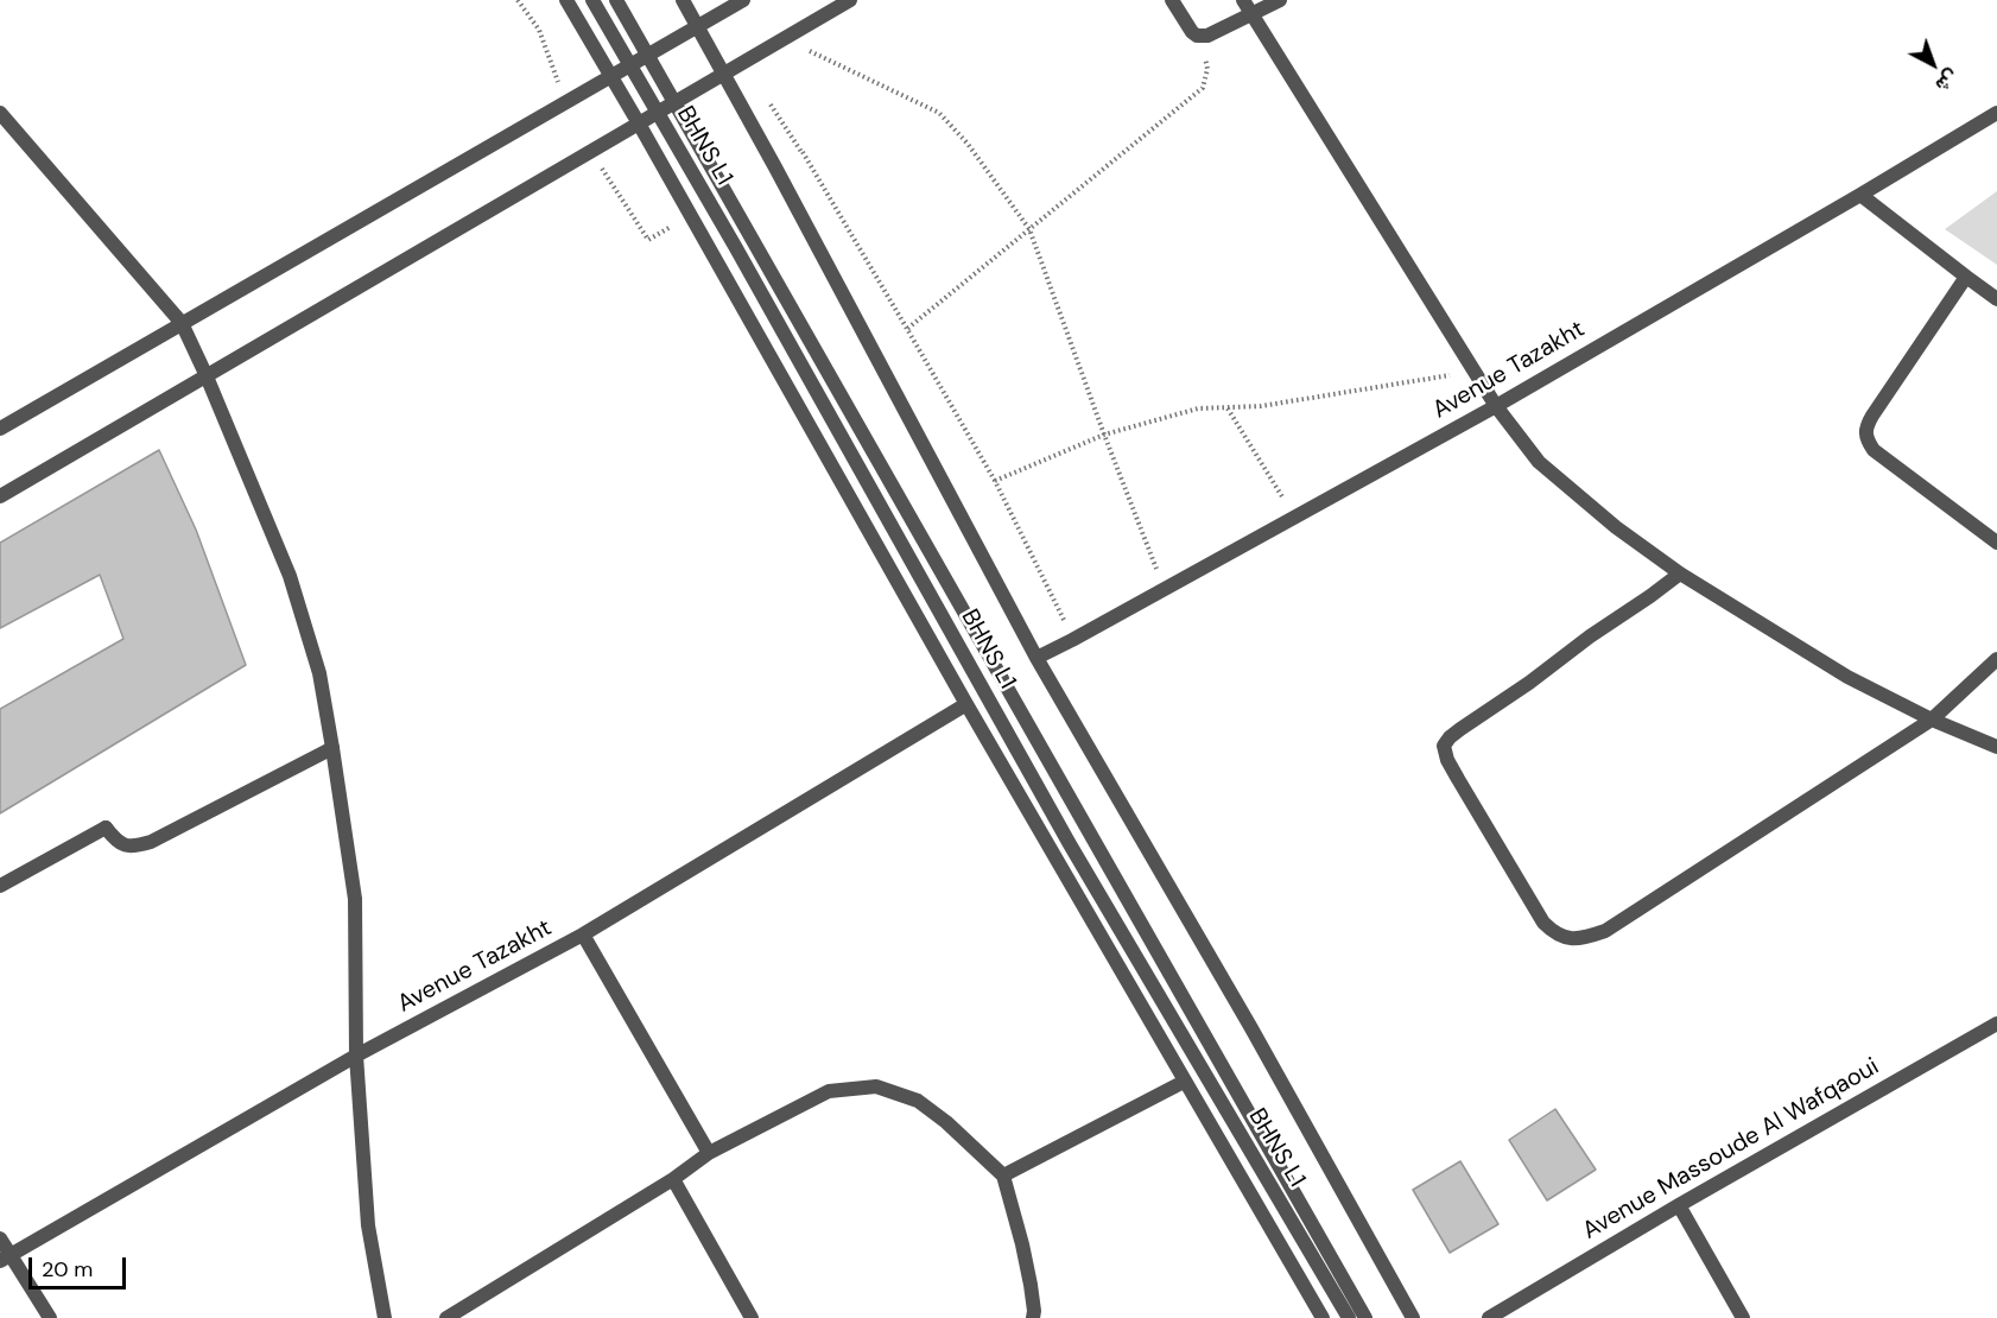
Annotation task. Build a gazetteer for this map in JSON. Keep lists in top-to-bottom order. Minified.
{"streets":{"street":["BHNS L1","Avenue Tazakht","Avenue Massoude Al Wafqaoui"]},"scale_bar":"20 m","north":"bottom right"}
